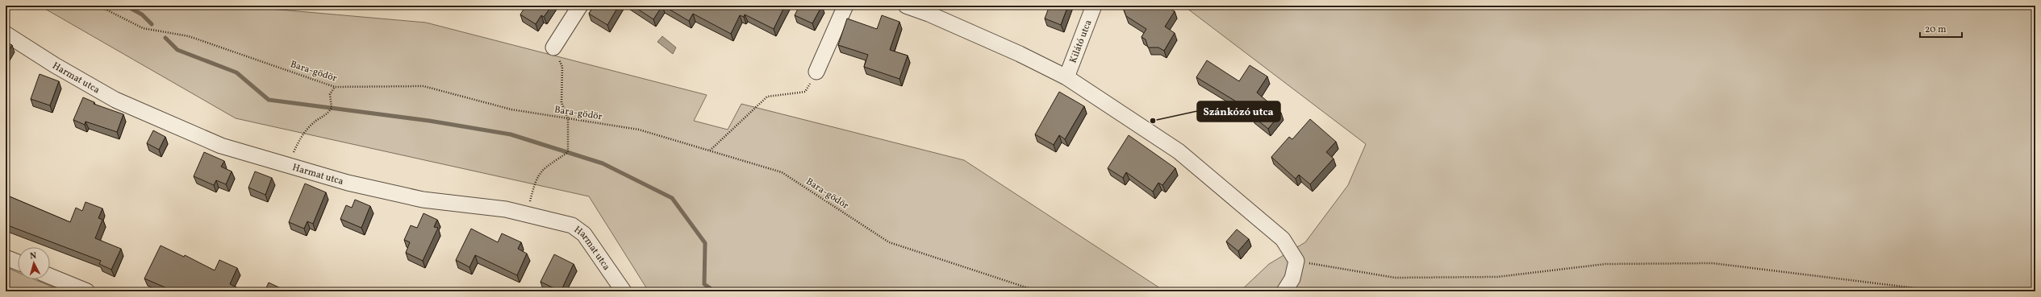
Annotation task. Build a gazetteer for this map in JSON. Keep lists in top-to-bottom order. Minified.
{"streets":{"street":["Kilátó utca","Harmat utca"],"path":["Bara-gödör"]},"places":["Szánkózó utca"],"scale_bar":"20 m","north":"top"}
